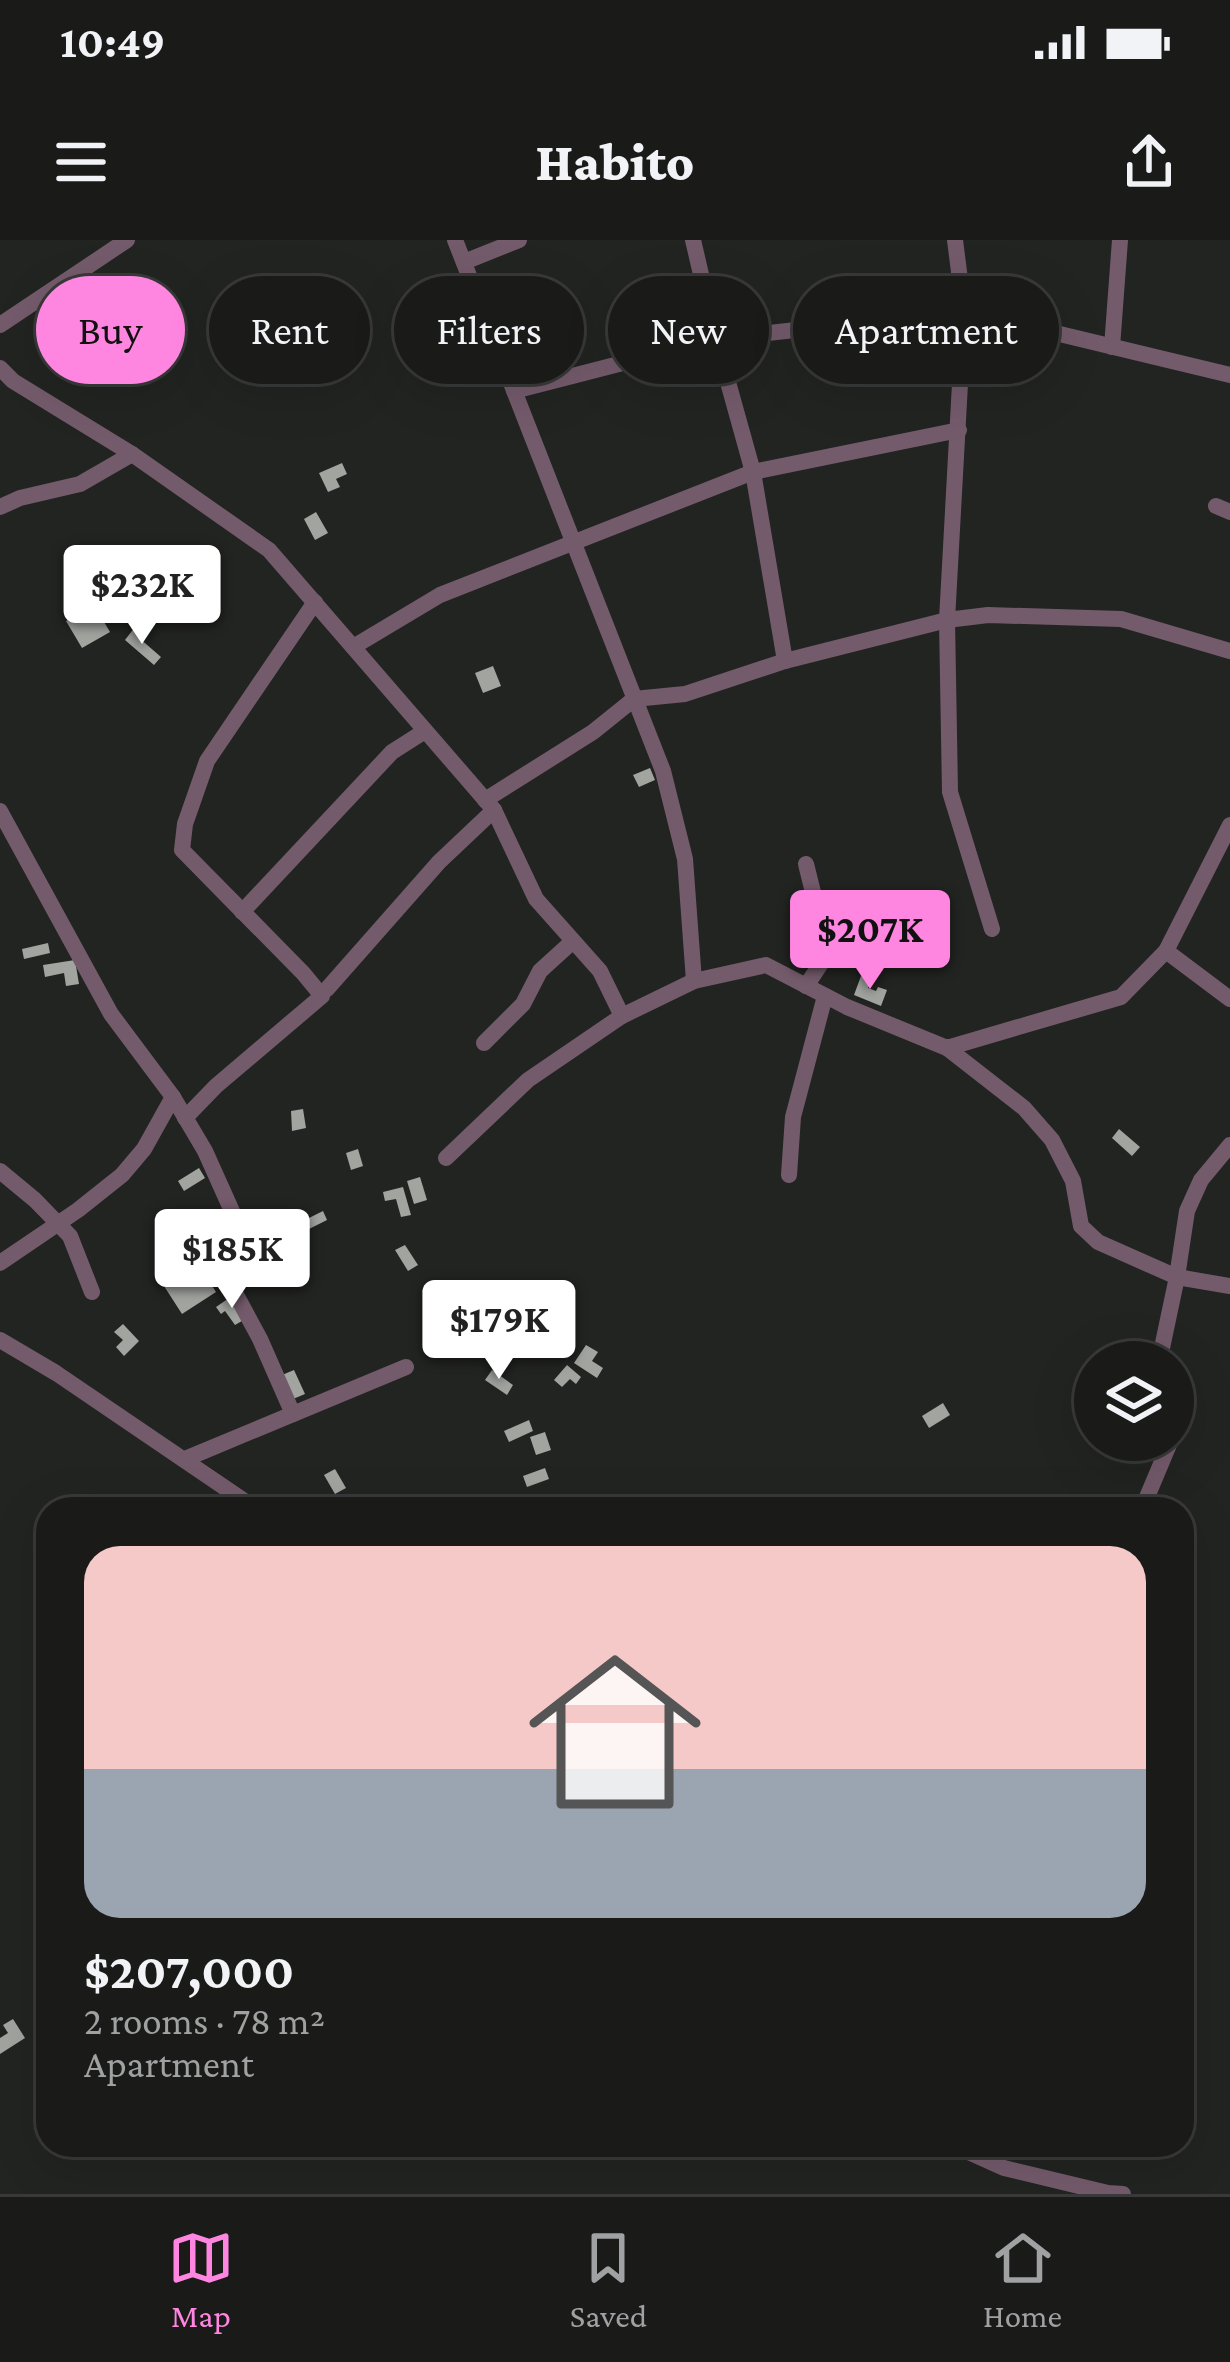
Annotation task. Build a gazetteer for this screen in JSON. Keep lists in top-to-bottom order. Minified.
{"page":{"status":"10:49","header":"Habito","chip":["Buy","Rent","Filters","New","Apartment"],"price":["$232K","$207K","$185K","$179K"],"list":[{"name":"$207,000","note":"2 rooms · 78 m² · Apartment"}],"tabs":["Map","Saved","Home"]}}
